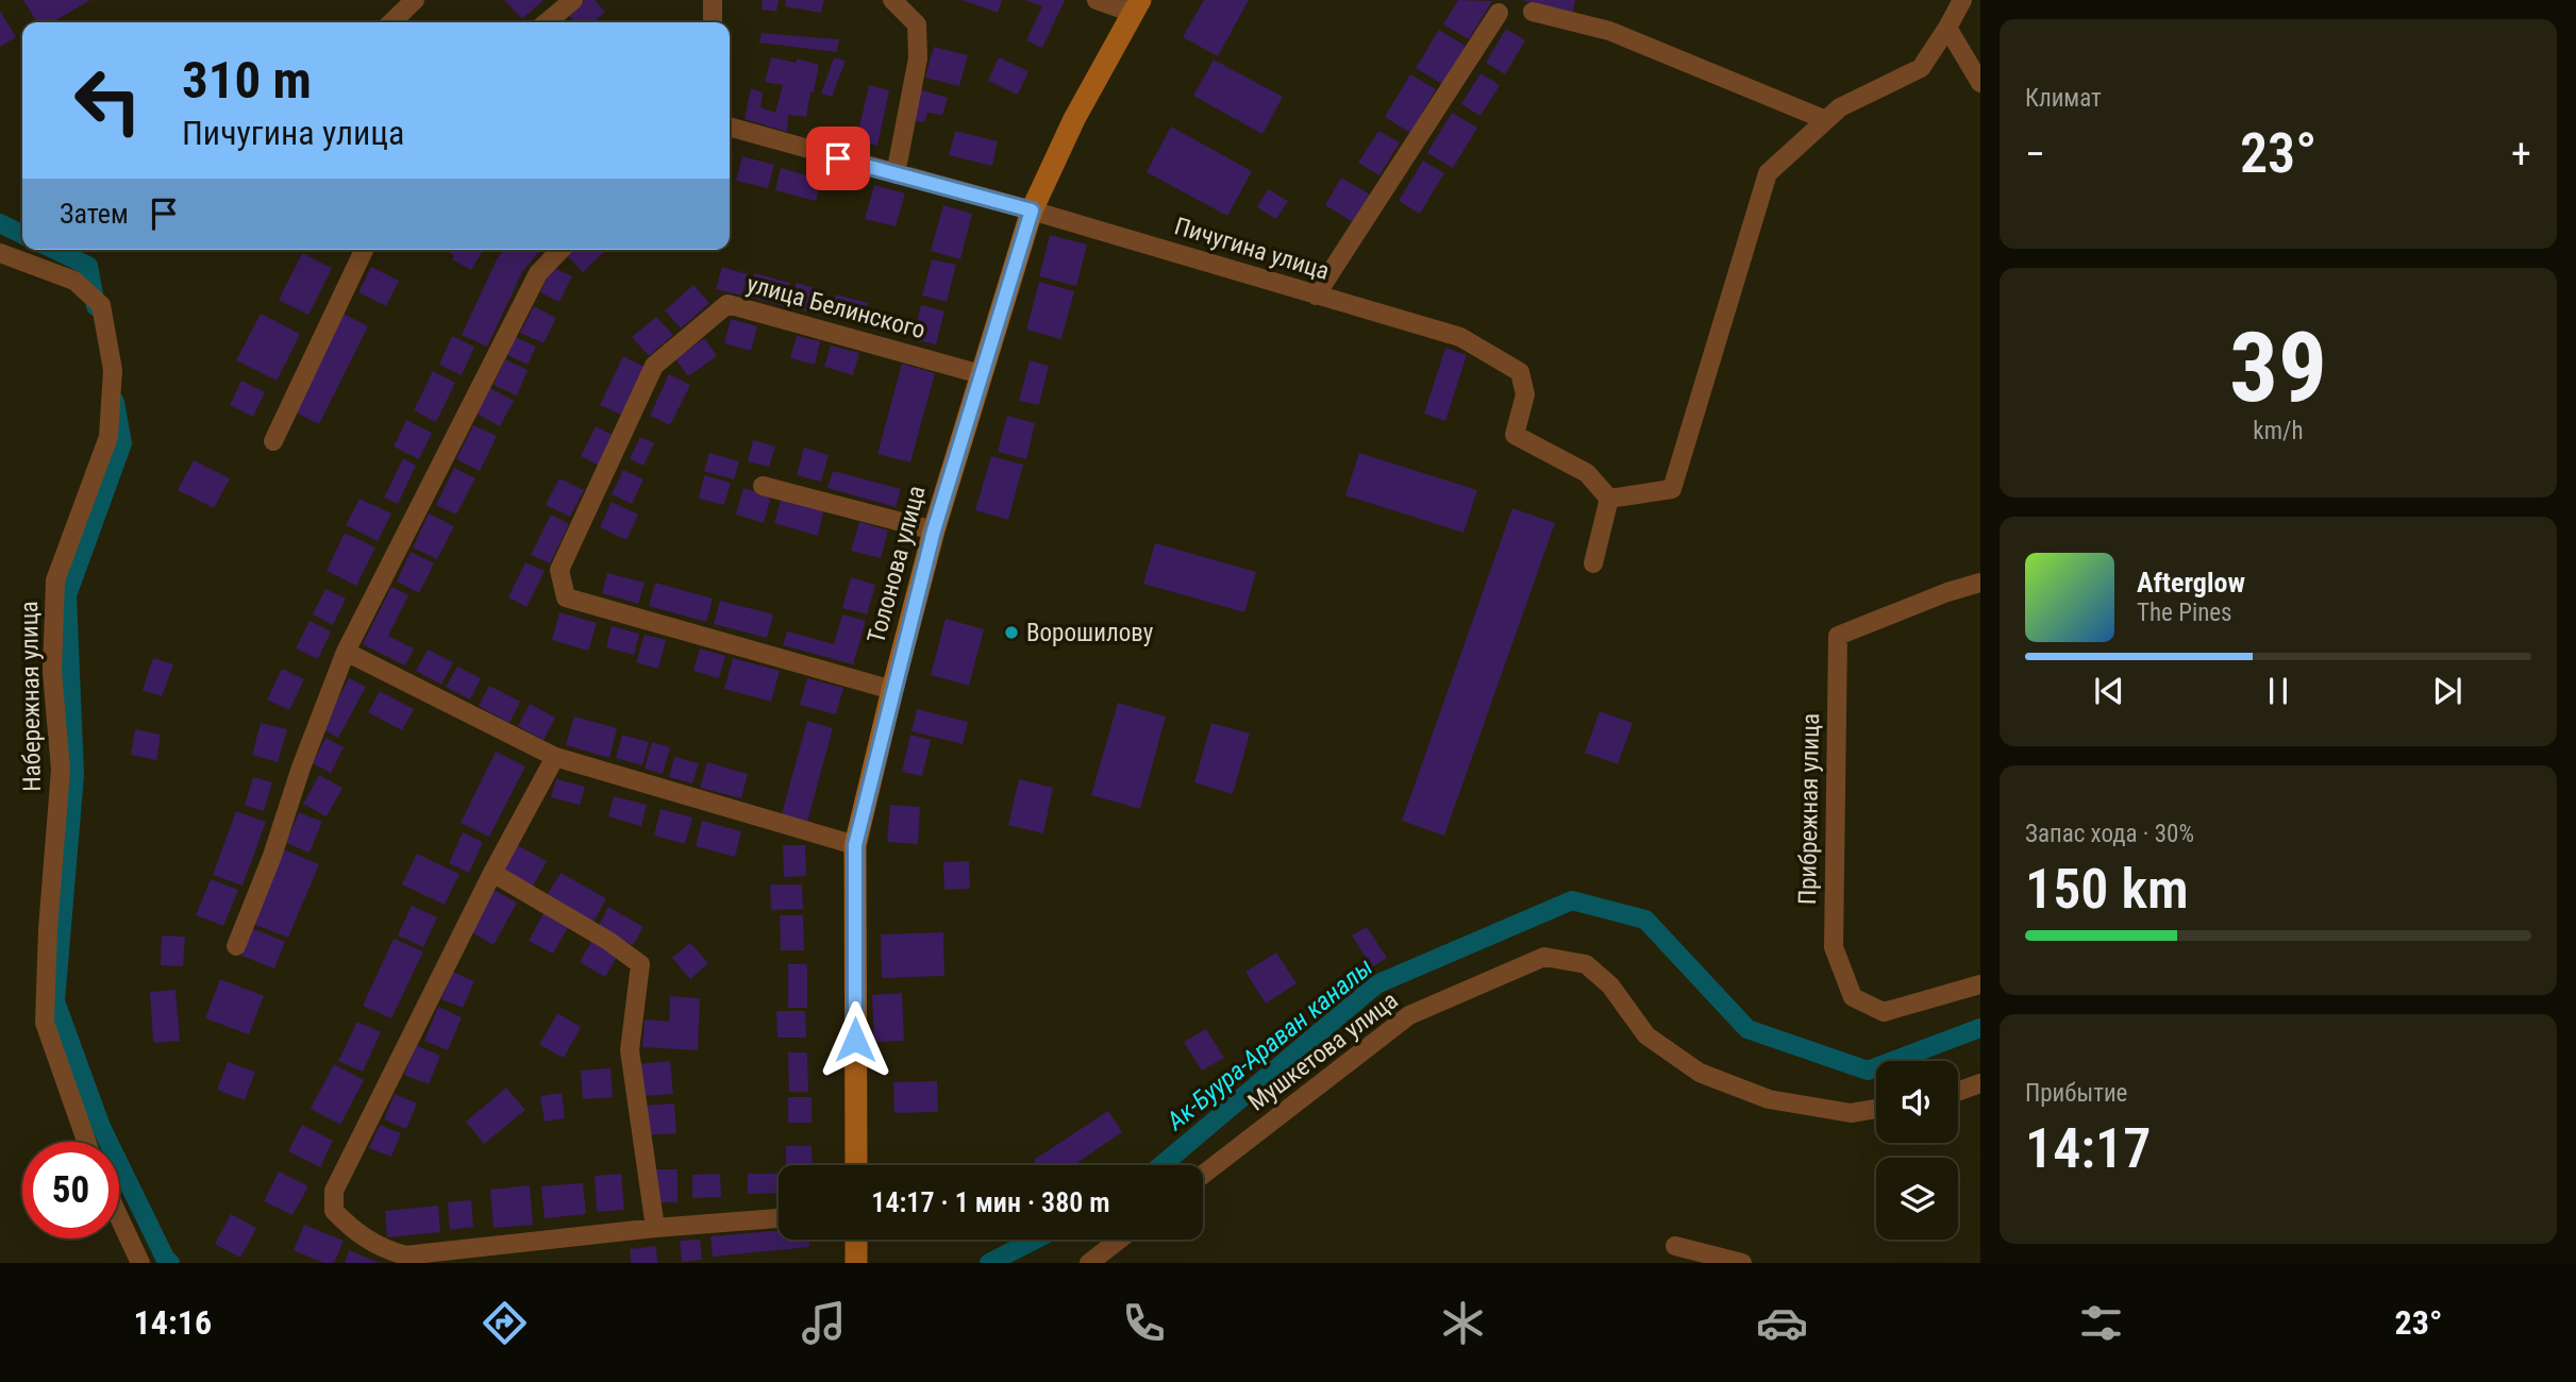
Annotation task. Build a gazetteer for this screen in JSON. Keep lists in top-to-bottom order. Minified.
{"streets":{"main road":["Толонова улица"],"street":["Пичугина улица","улица Белинского","Набережная улица","Прибрежная улица","Мушкетова улица"]},"crossings":[["Пичугина улица","Толонова улица"],["улица Белинского","Толонова улица"]],"water":["Ак-Буура-Араван каналы"],"places":["Ворошилову"],"page":{"tile":["Климат",["39","km/h"],["Запас хода · 30%","150 km"],["Прибытие","14:17"]],"turn":["310 m","Пичугина улица"],"heat":["−","23°","+"],"then":"Затем","song":["Afterglow","The Pines"],"limit":"50","trip":"14:17 · 1 мин · 380 m","tabs":["14:16","23°"]}}
